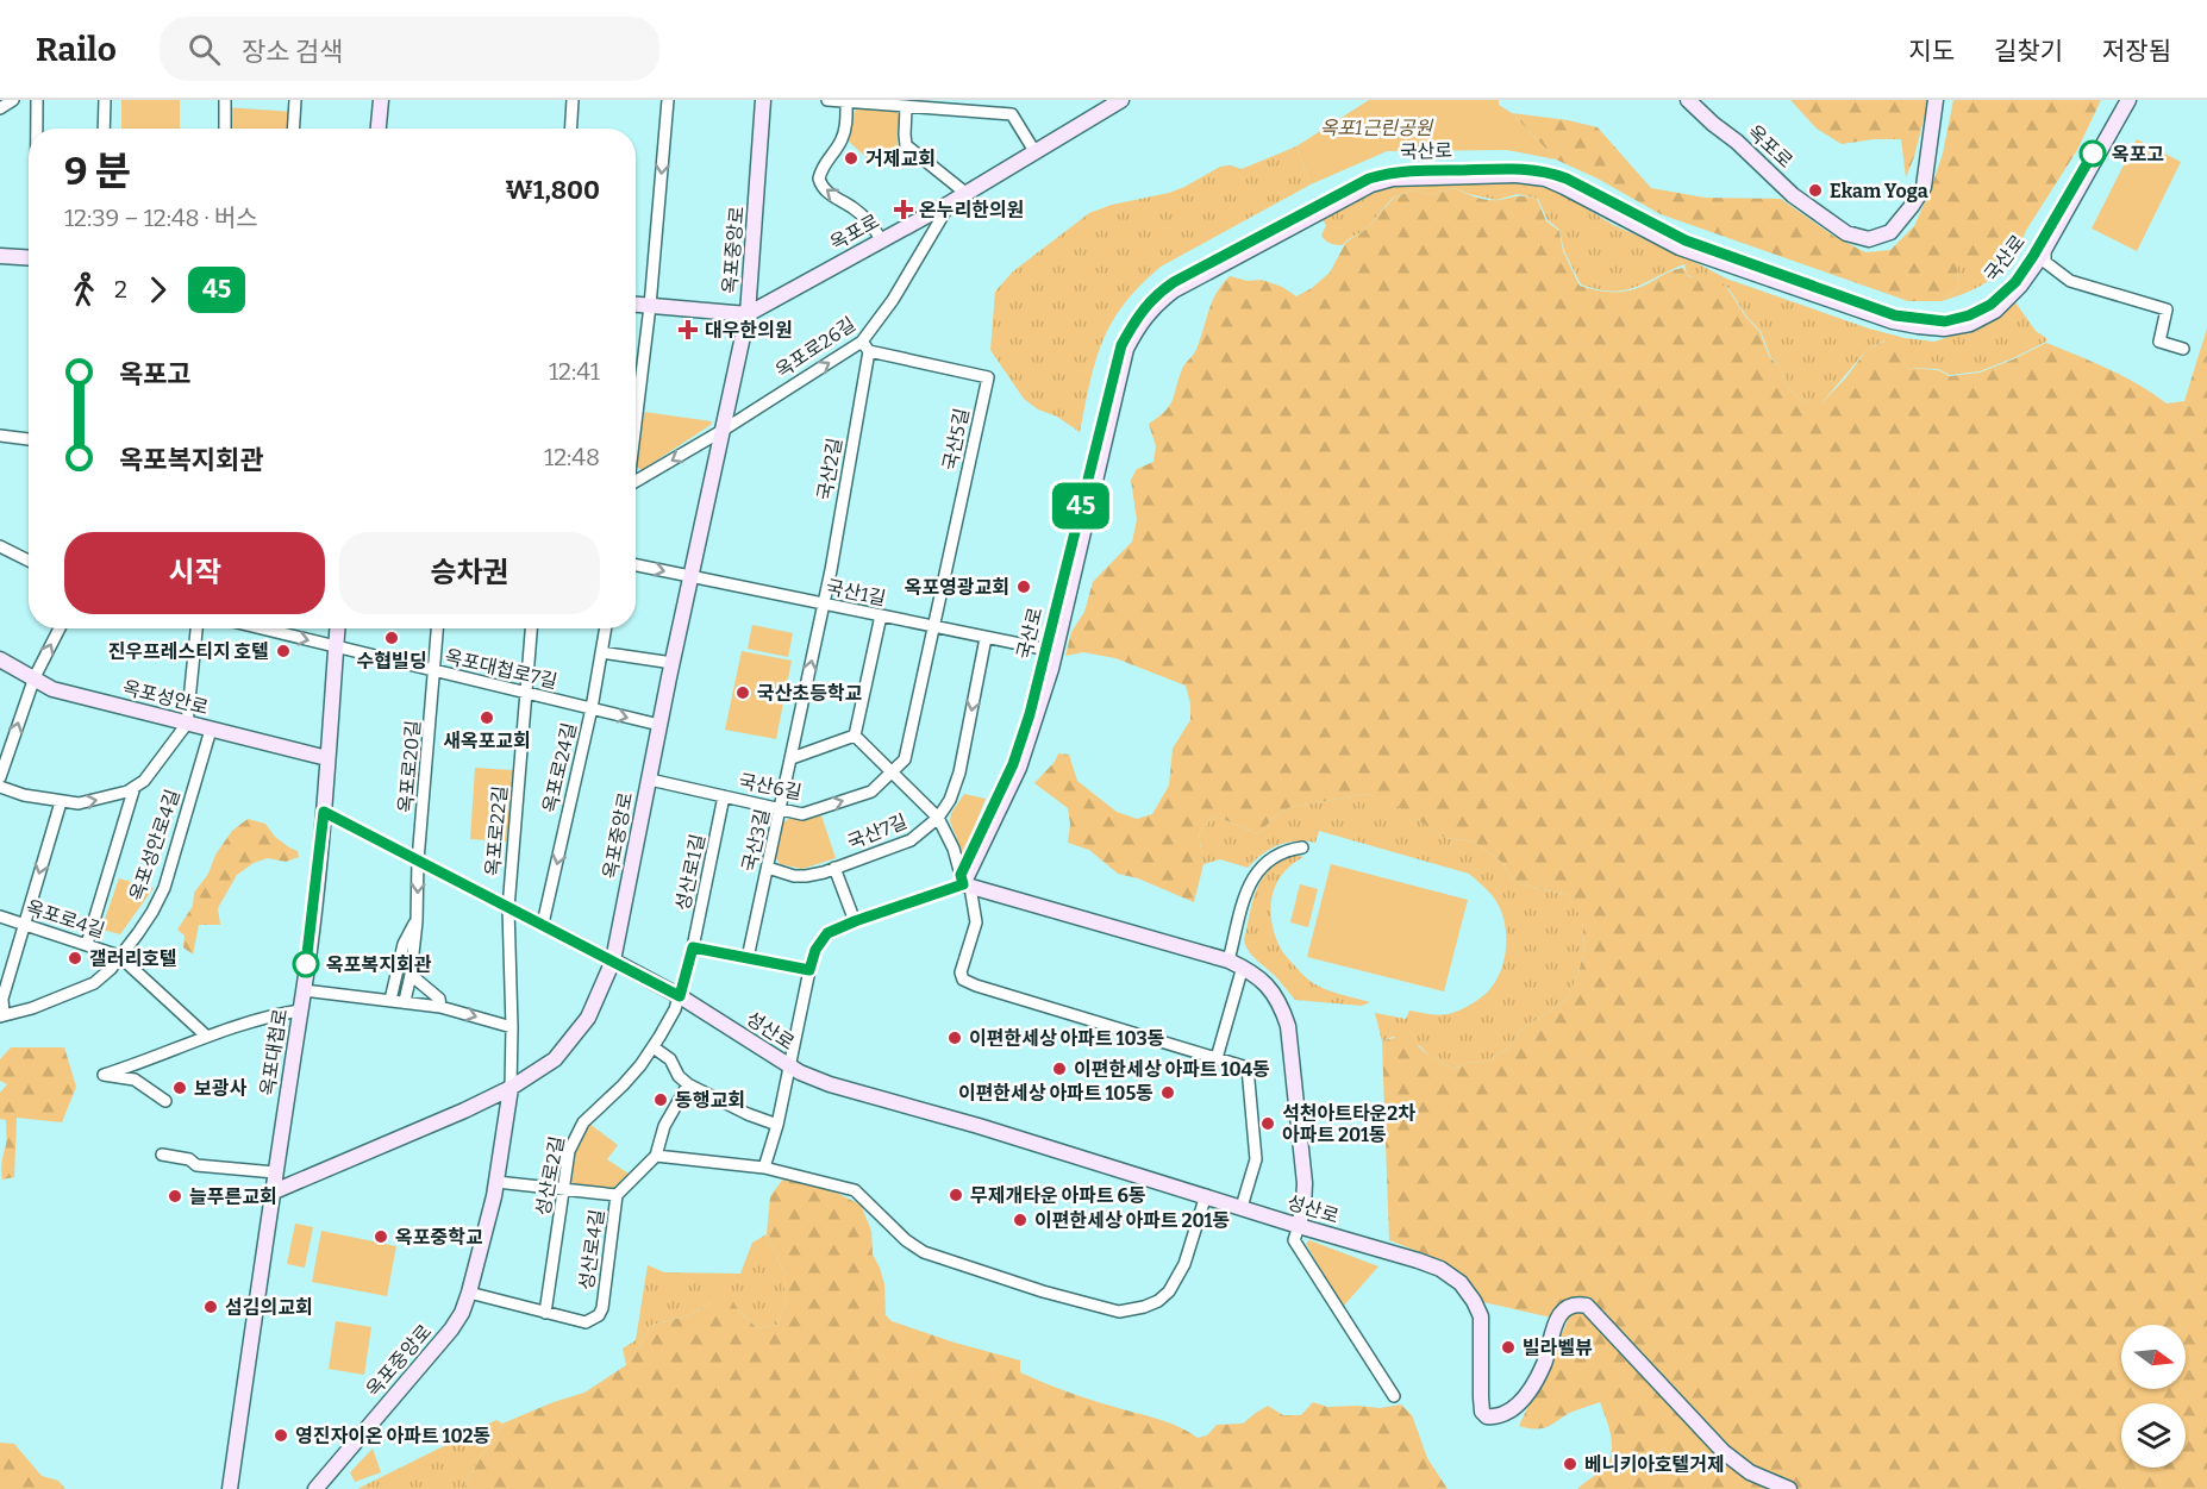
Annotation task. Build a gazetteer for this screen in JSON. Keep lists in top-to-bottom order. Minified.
{"streets":{"street":["옥포로","국산로","옥포중앙로","옥포로26길","국산5길","국산2길","국산1길","옥포대첩로7길","옥포성안로","옥포로20길","옥포로24길","국산6길","옥포로22길","국산7길","국산3길","옥포성안로4길","성산로1길","옥포로4길","성산로","옥포대첩로","성산로2길","성산로4길"]},"crossings":[["옥포로","옥포중앙로"],["옥포로","옥포로26길"],["국산로","국산1길"],["옥포중앙로","옥포로26길"],["옥포중앙로","국산1길"],["옥포중앙로","옥포대첩로7길"],["옥포중앙로","국산6길"],["옥포중앙로","옥포로22길"],["옥포중앙로","성산로"],["옥포중앙로","성산로4길"],["옥포로26길","국산5길"],["옥포로26길","국산2길"],["국산5길","국산2길"],["국산5길","국산1길"],["국산5길","국산6길"],["국산2길","국산1길"],["국산2길","국산3길"],["국산1길","국산6길"],["국산1길","국산7길"],["국산1길","국산3길"],["옥포대첩로7길","옥포로20길"],["옥포대첩로7길","옥포로24길"],["옥포대첩로7길","옥포로22길"],["옥포대첩로7길","옥포대첩로"],["옥포성안로","옥포성안로4길"],["옥포성안로","옥포대첩로"],["국산6길","국산3길"],["국산6길","성산로1길"],["국산7길","국산3길"],["옥포성안로4길","옥포로4길"],["성산로1길","성산로"],["성산로1길","성산로2길"],["성산로","성산로2길"],["성산로2길","성산로4길"]],"one_way":["옥포로24길","국산7길"],"parks":["옥포1근린공원"],"places":{"other":["옥포고","거제교회","Ekam Yoga","옥포영광교회","수협빌딩","진우프레스티지 호텔","국산초등학교","새옥포교회","갤러리호텔","옥포복지회관","이편한세상 아파트 103동","이편한세상 아파트 104동","보광사","이편한세상 아파트 105동","동행교회","석천아트타운2차 아파트 201동","무제개타운 아파트 6동","늘푸른교회","이편한세상 아파트 201동","옥포중학교","섬김의교회","빌라벨뷰","영진자이온 아파트 102동","베니키아호텔거제"],"health":["온누리한의원","대우한의원"]},"lines":["bus line 45"],"north":"right","page":{"header":"Railo","search":"장소 검색","nav":["지도","길찾기","저장됨"],"on_map":"45","heading":["9 분","12:39 – 12:48 · 버스","₩1,800"],"legs":["2","45"],"list":[{"name":"옥포고","value":"12:41"},{"name":"옥포복지회관","value":"12:48"}],"buttons":["시작","승차권"]}}
